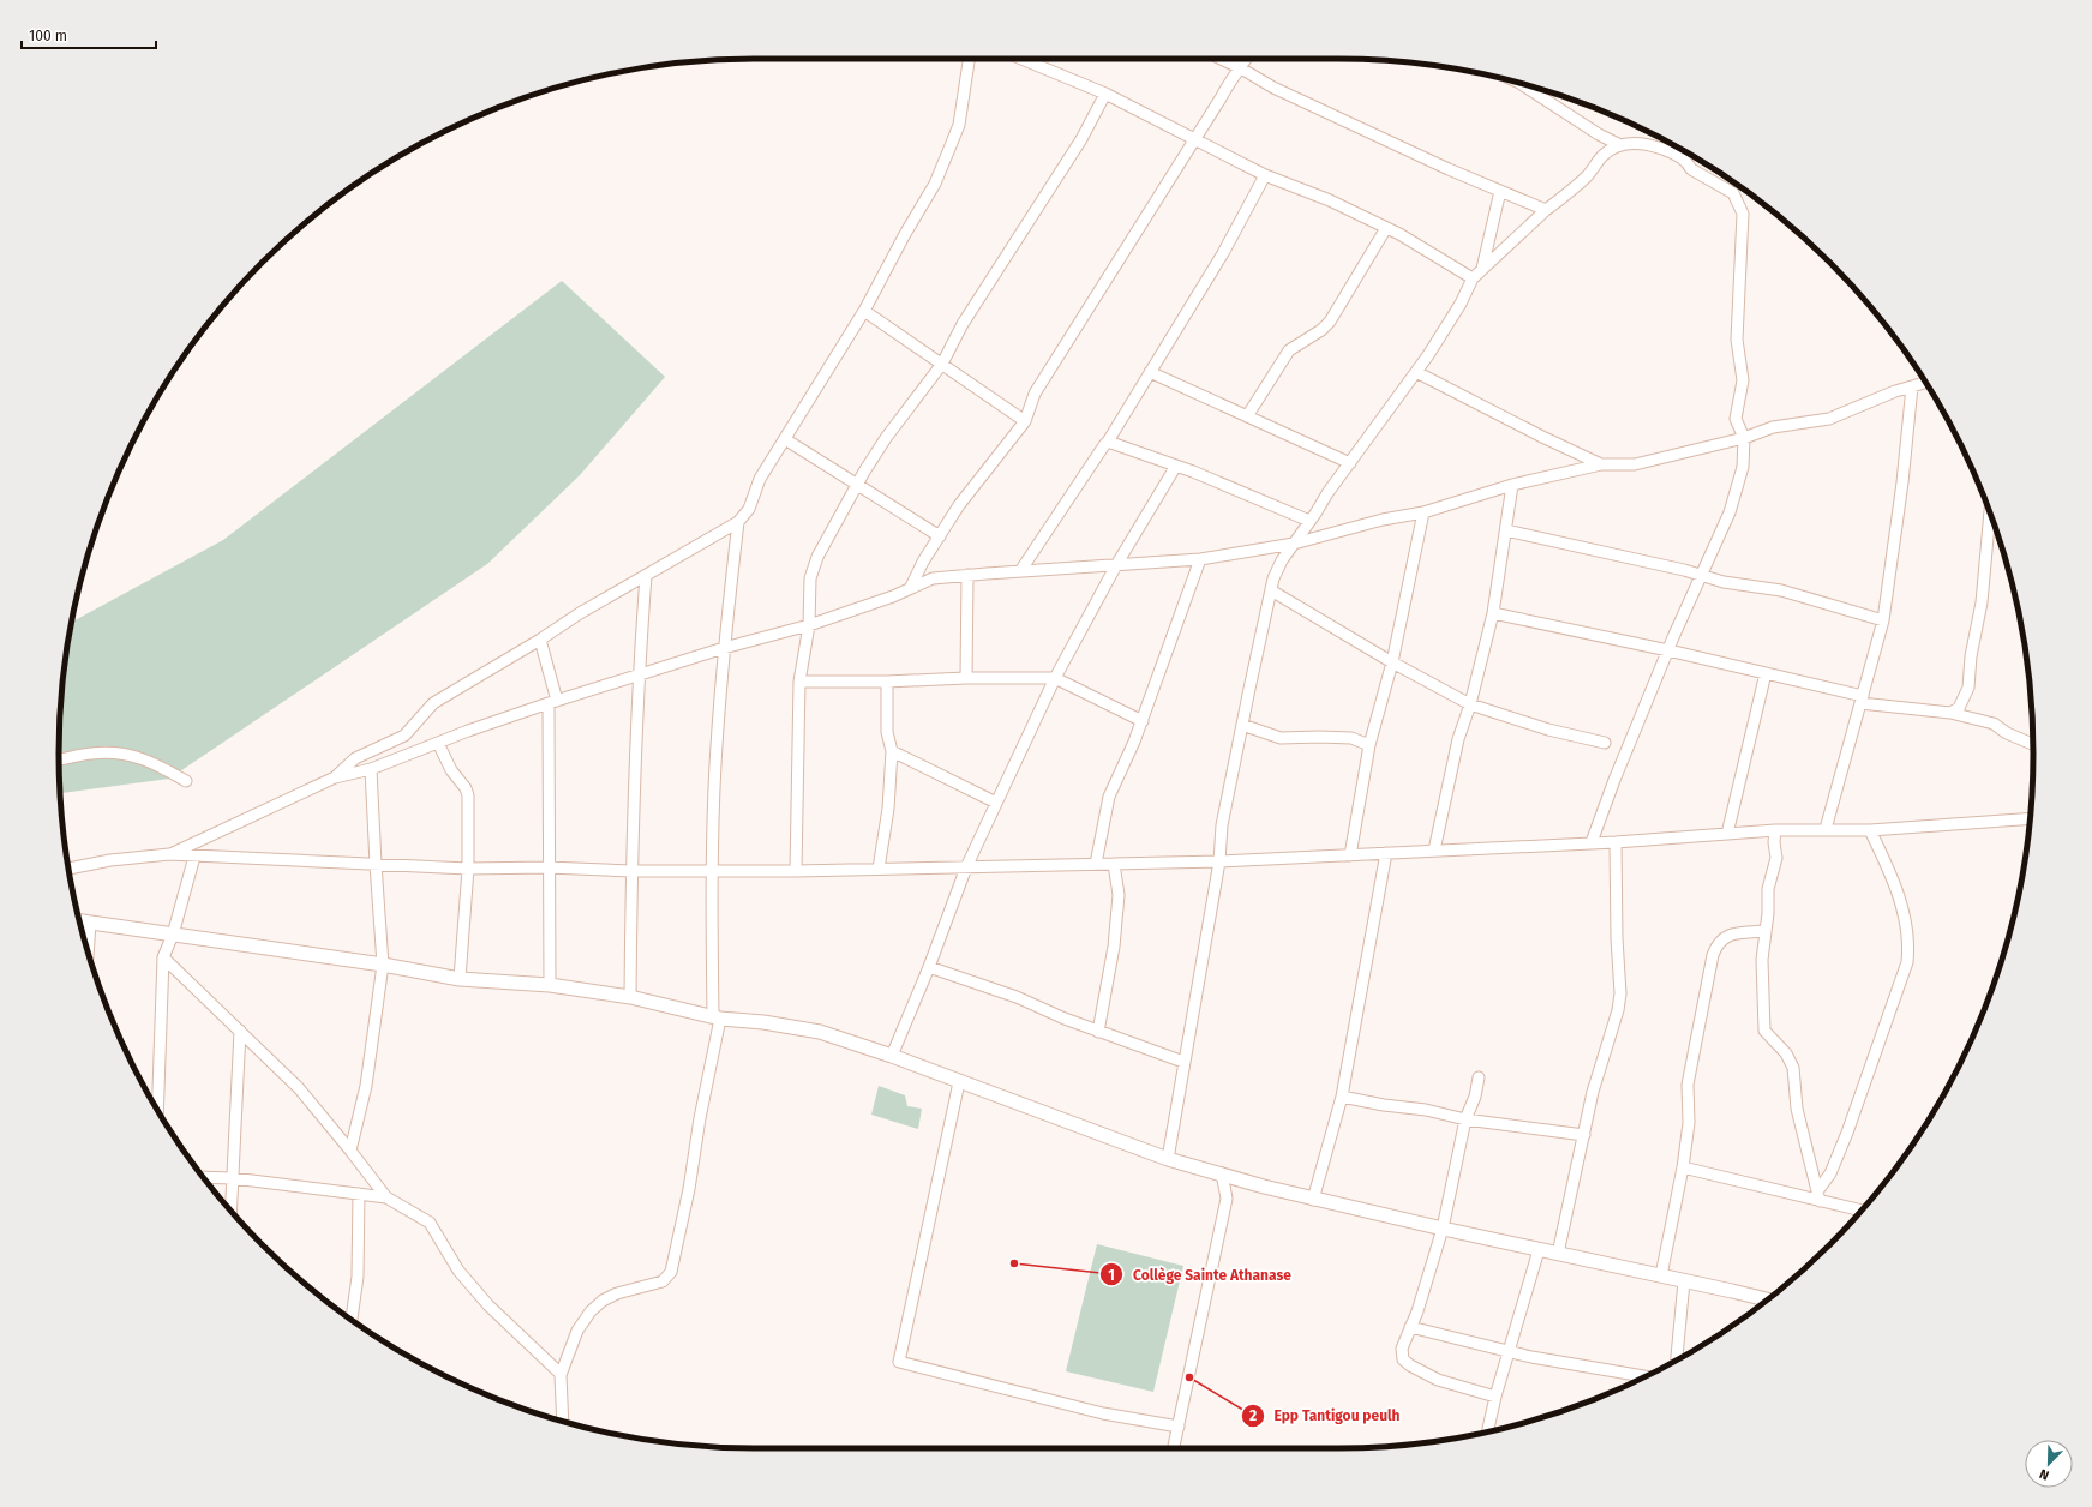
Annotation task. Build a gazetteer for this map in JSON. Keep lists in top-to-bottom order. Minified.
{"places":["Collège Sainte Athanase","Epp Tantigou peulh"],"scale_bar":"100 m","north":"bottom left"}
